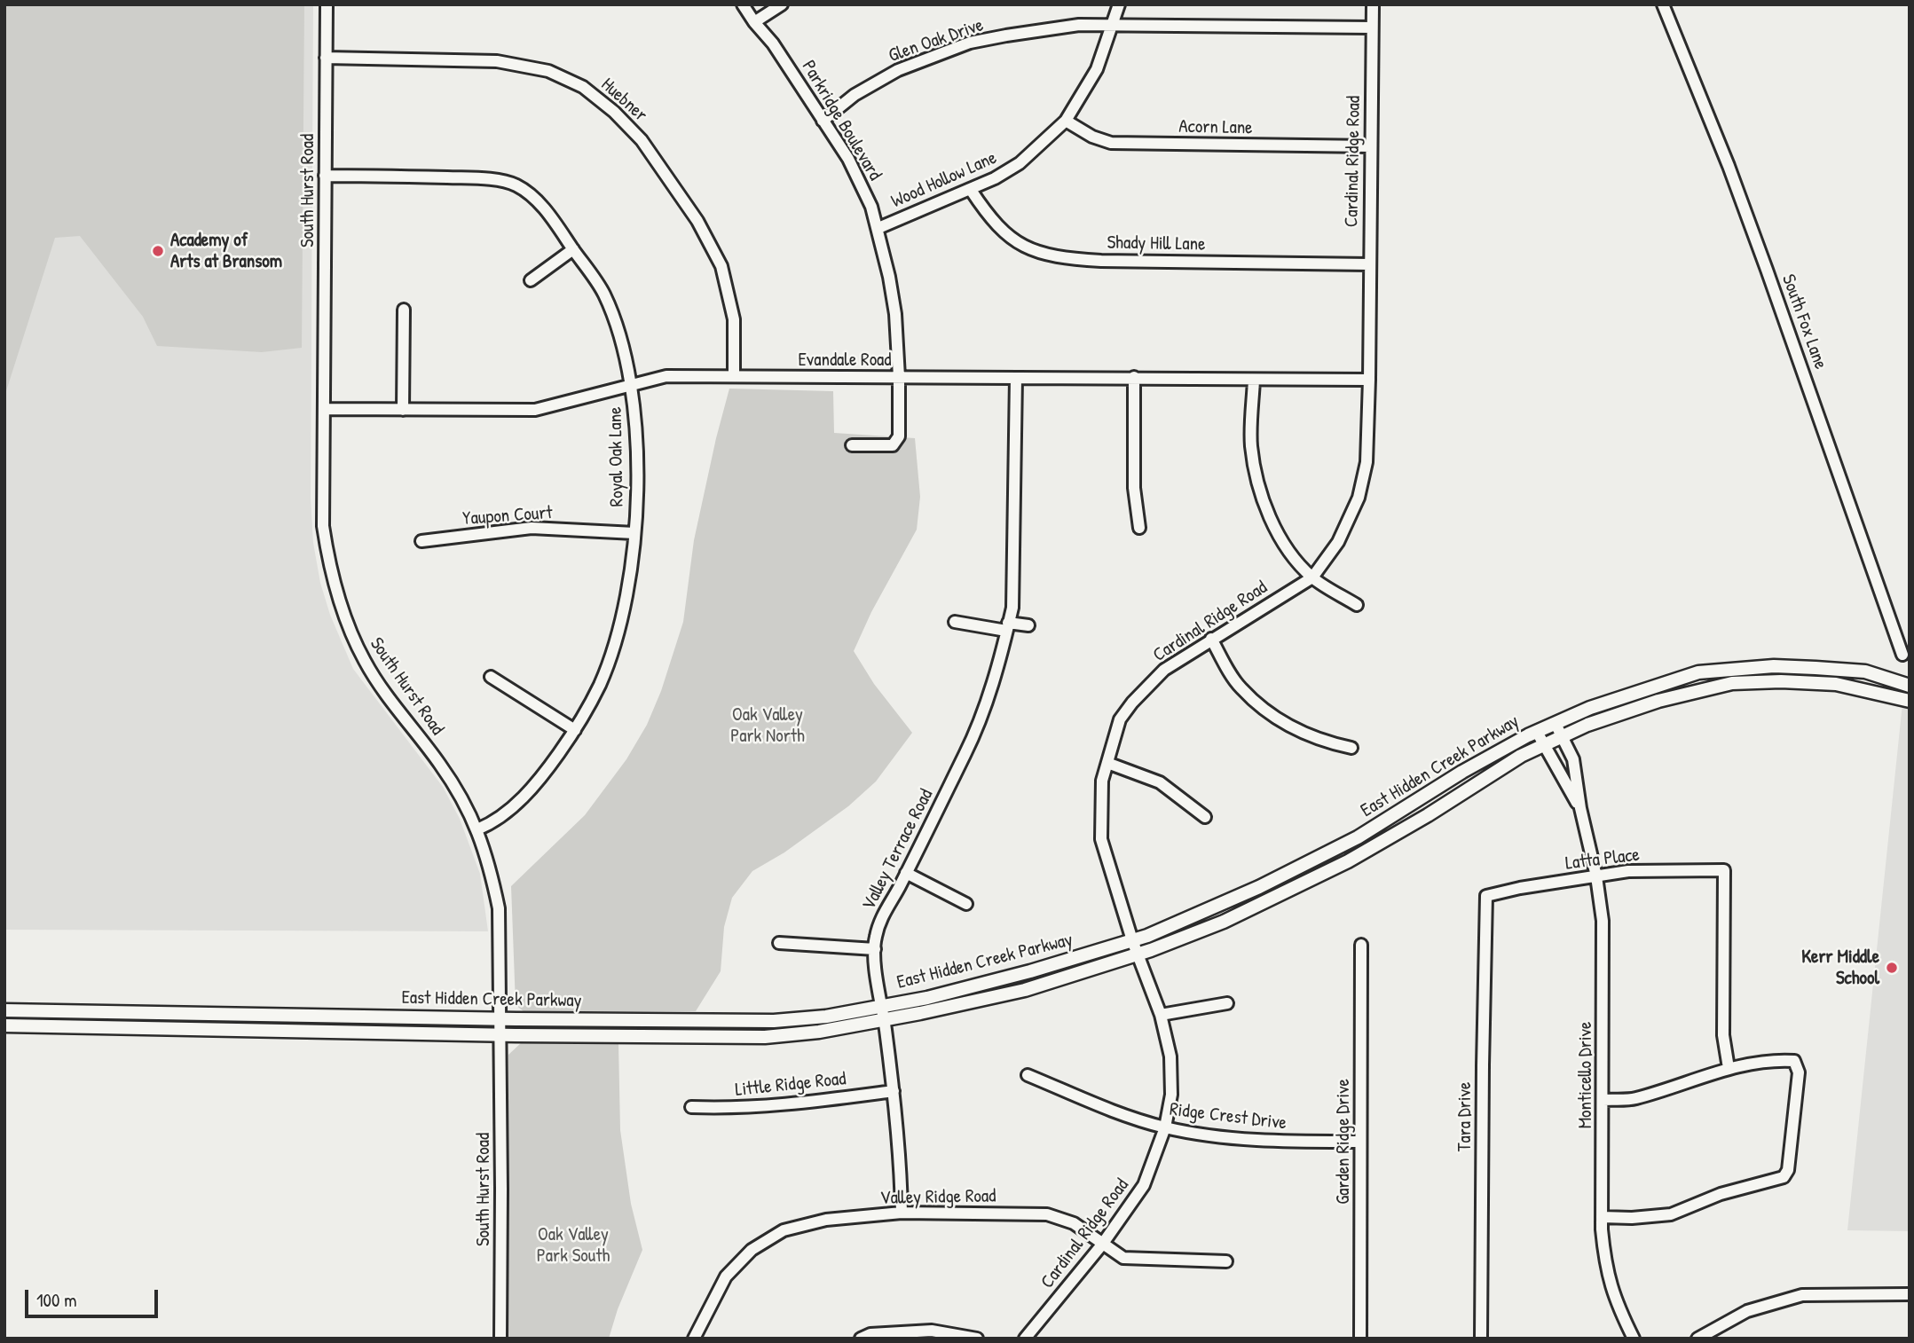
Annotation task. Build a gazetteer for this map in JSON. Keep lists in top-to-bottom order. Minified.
{"streets":{"main road":["East Hidden Creek Parkway"],"street":["Glen Oak Drive","Huebner","Parkridge Boulevard","Acorn Lane","Cardinal Ridge Road","Wood Hollow Lane","South Hurst Road","Shady Hill Lane","South Fox Lane","Evandale Road","Royal Oak Lane","Yaupon Court","Valley Terrace Road","Latta Place","Monticello Drive","Little Ridge Road","Ridge Crest Drive","Tara Drive","Garden Ridge Drive","Valley Ridge Road"]},"crossings":[["Glen Oak Drive","Parkridge Boulevard"],["Glen Oak Drive","Cardinal Ridge Road"],["Glen Oak Drive","Wood Hollow Lane"],["Huebner","South Hurst Road"],["Huebner","Evandale Road"],["Parkridge Boulevard","Wood Hollow Lane"],["Parkridge Boulevard","Evandale Road"],["Acorn Lane","Cardinal Ridge Road"],["Acorn Lane","Wood Hollow Lane"],["Cardinal Ridge Road","Shady Hill Lane"],["Cardinal Ridge Road","Evandale Road"],["Cardinal Ridge Road","East Hidden Creek Parkway"],["Cardinal Ridge Road","Ridge Crest Drive"],["Cardinal Ridge Road","Valley Ridge Road"],["Wood Hollow Lane","Shady Hill Lane"],["South Hurst Road","Evandale Road"],["South Hurst Road","Royal Oak Lane"],["South Hurst Road","East Hidden Creek Parkway"],["Evandale Road","Royal Oak Lane"],["Evandale Road","Valley Terrace Road"],["Royal Oak Lane","Yaupon Court"],["East Hidden Creek Parkway","Valley Terrace Road"],["East Hidden Creek Parkway","Monticello Drive"],["Valley Terrace Road","Little Ridge Road"],["Valley Terrace Road","Valley Ridge Road"],["Latta Place","Monticello Drive"],["Latta Place","Tara Drive"],["Ridge Crest Drive","Garden Ridge Drive"]],"parks":["Oak Valley Park North","Oak Valley Park South"],"places":["Academy of Arts at Bransom","Kerr Middle School"],"scale_bar":"100 m"}
